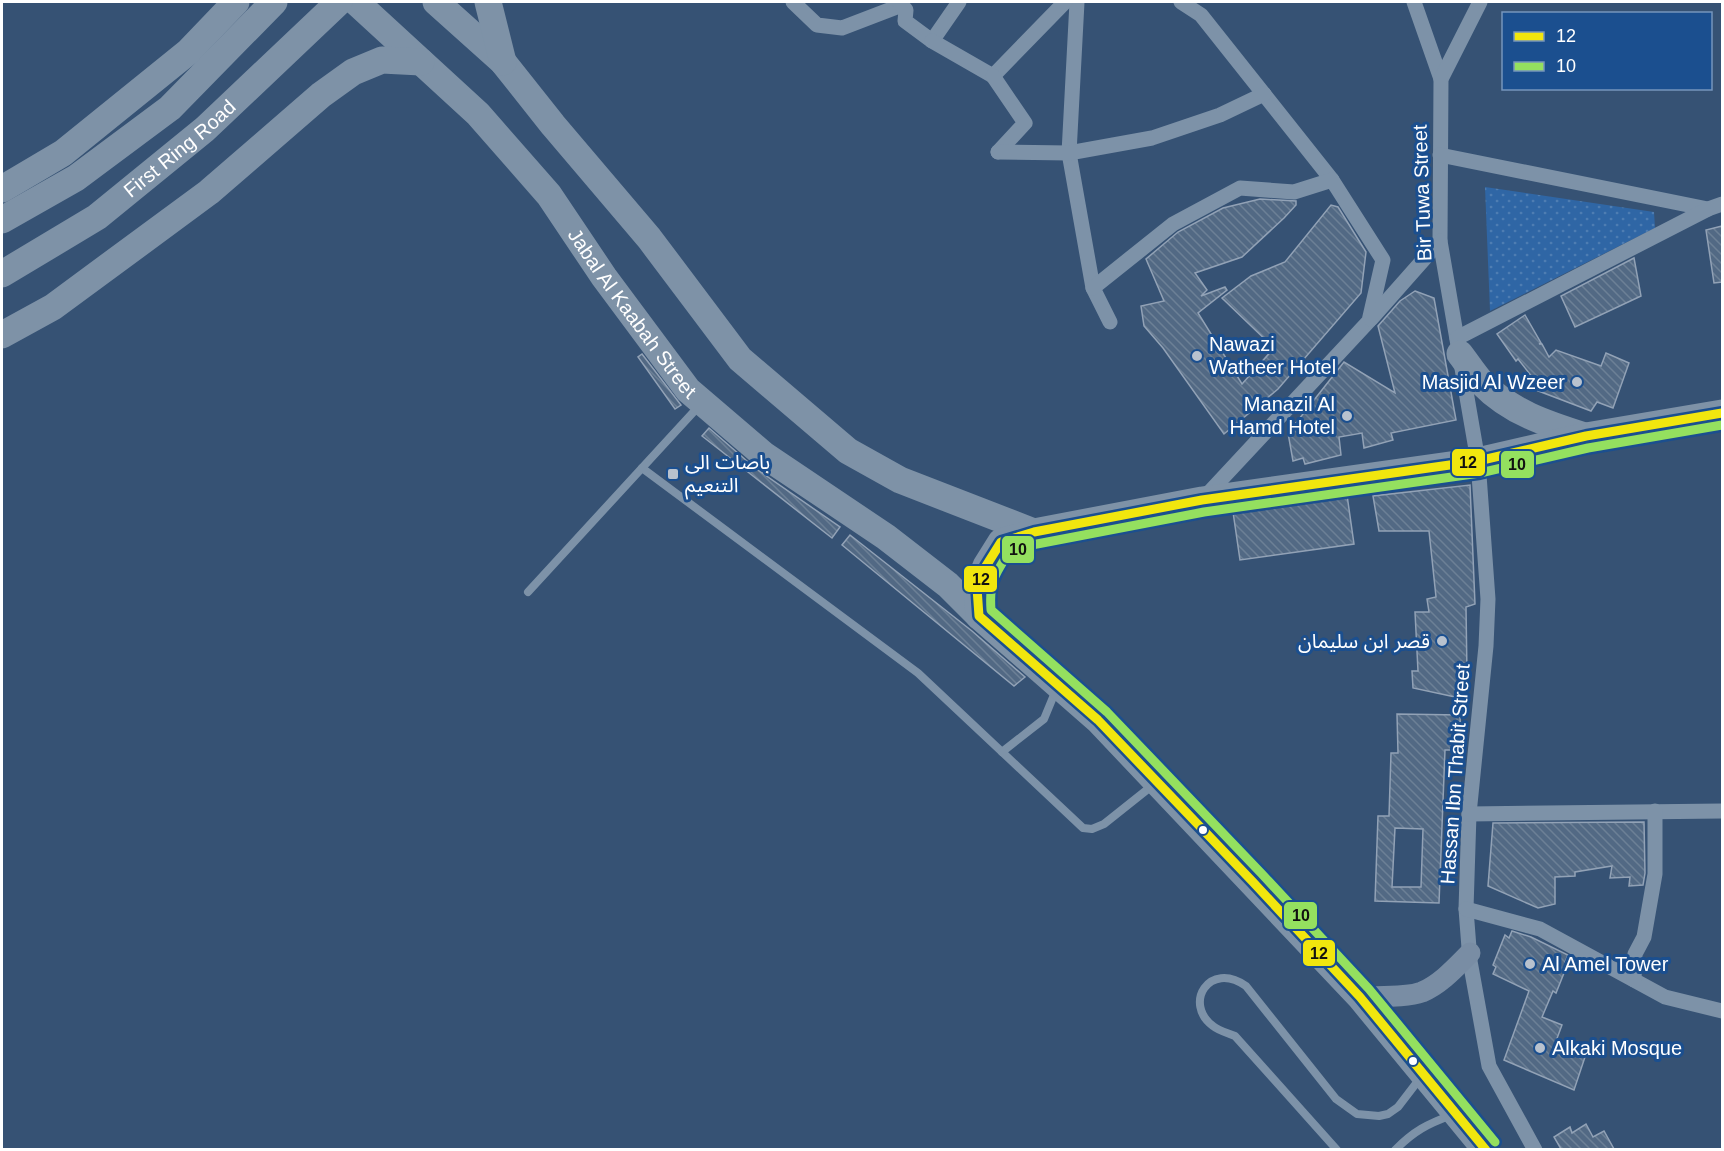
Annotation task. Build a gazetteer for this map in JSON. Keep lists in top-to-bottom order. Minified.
{"streets":{"highway":["First Ring Road","Jabal Al Kaabah Street"],"street":["Bir Tuwa Street","Hassan Ibn Thabit Street"]},"crossings":[["Bir Tuwa Street","Hassan Ibn Thabit Street"]],"places":{"other":["Nawazi Watheer Hotel","Masjid Al Wzeer","Manazil Al Hamd Hotel","قصر ابن سليمان","Al Amel Tower","Alkaki Mosque"],"transit":["باصات الى التنعيم"]},"lines":["transit line 12","transit line 10"],"legend":["12","10"]}
